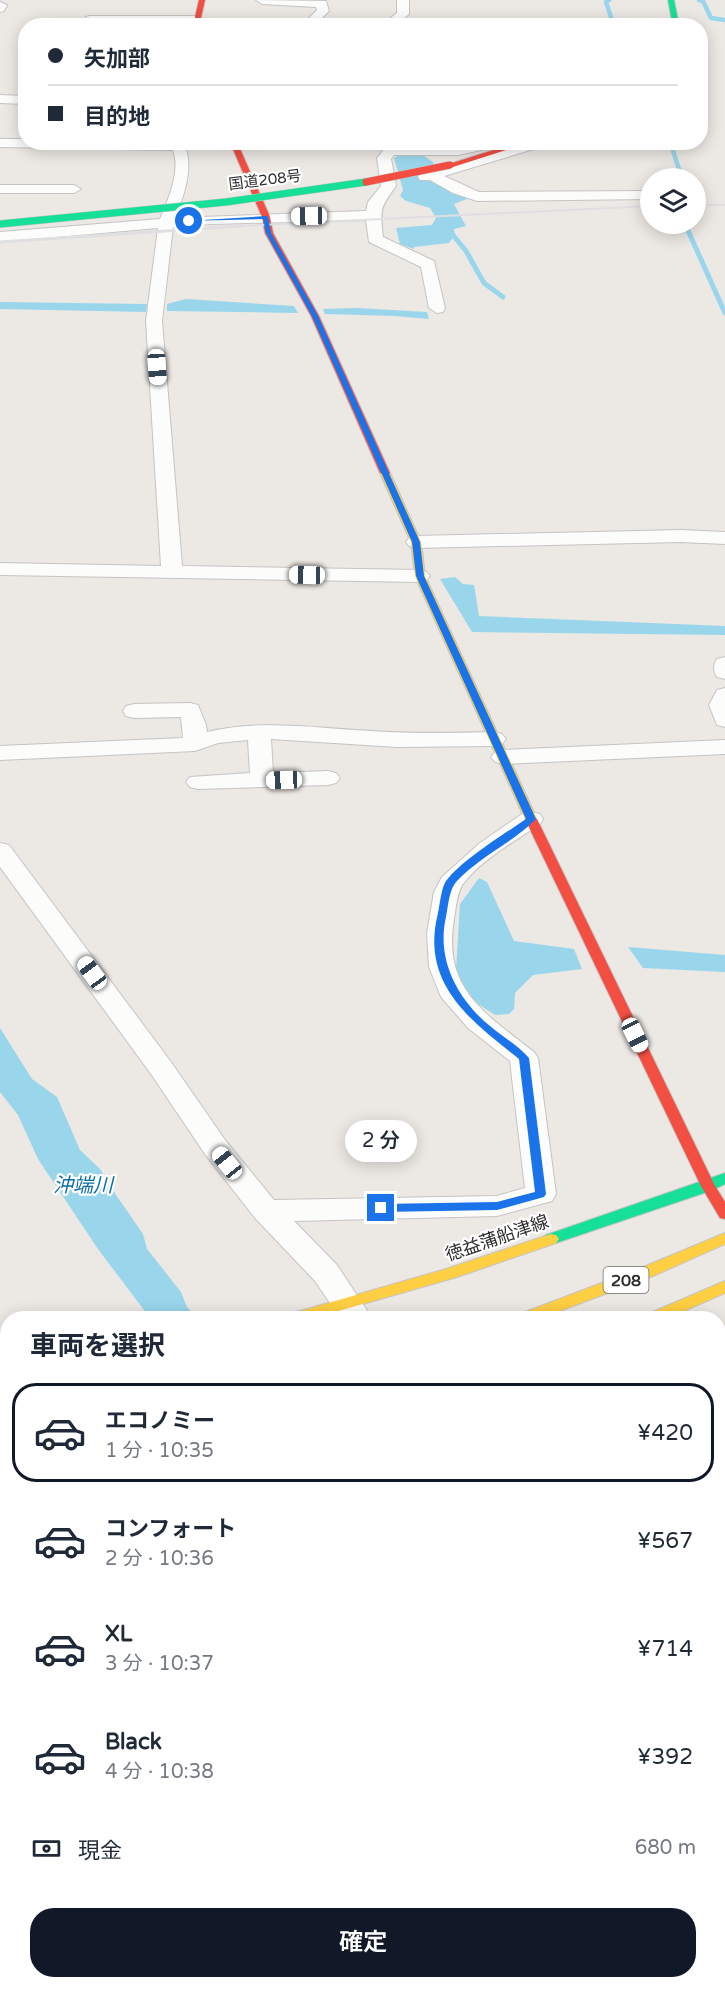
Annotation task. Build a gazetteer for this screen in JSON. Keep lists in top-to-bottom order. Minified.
{"streets":{"main road":["国道208号","徳益蒲船津線","208"]},"water":["沖端川"],"page":{"banner":["矢加部","目的地"],"bubble":"2 分","heading":"車両を選択","list":[{"name":"エコノミー","note":"1 分 · 10:35","value":"¥420"},{"name":"コンフォート","note":"2 分 · 10:36","value":"¥567"},{"name":"XL","note":"3 分 · 10:37","value":"¥714"},{"name":"Black","note":"4 分 · 10:38","value":"¥392"}],"pay":["現金","680 m"],"buttons":"確定"}}
